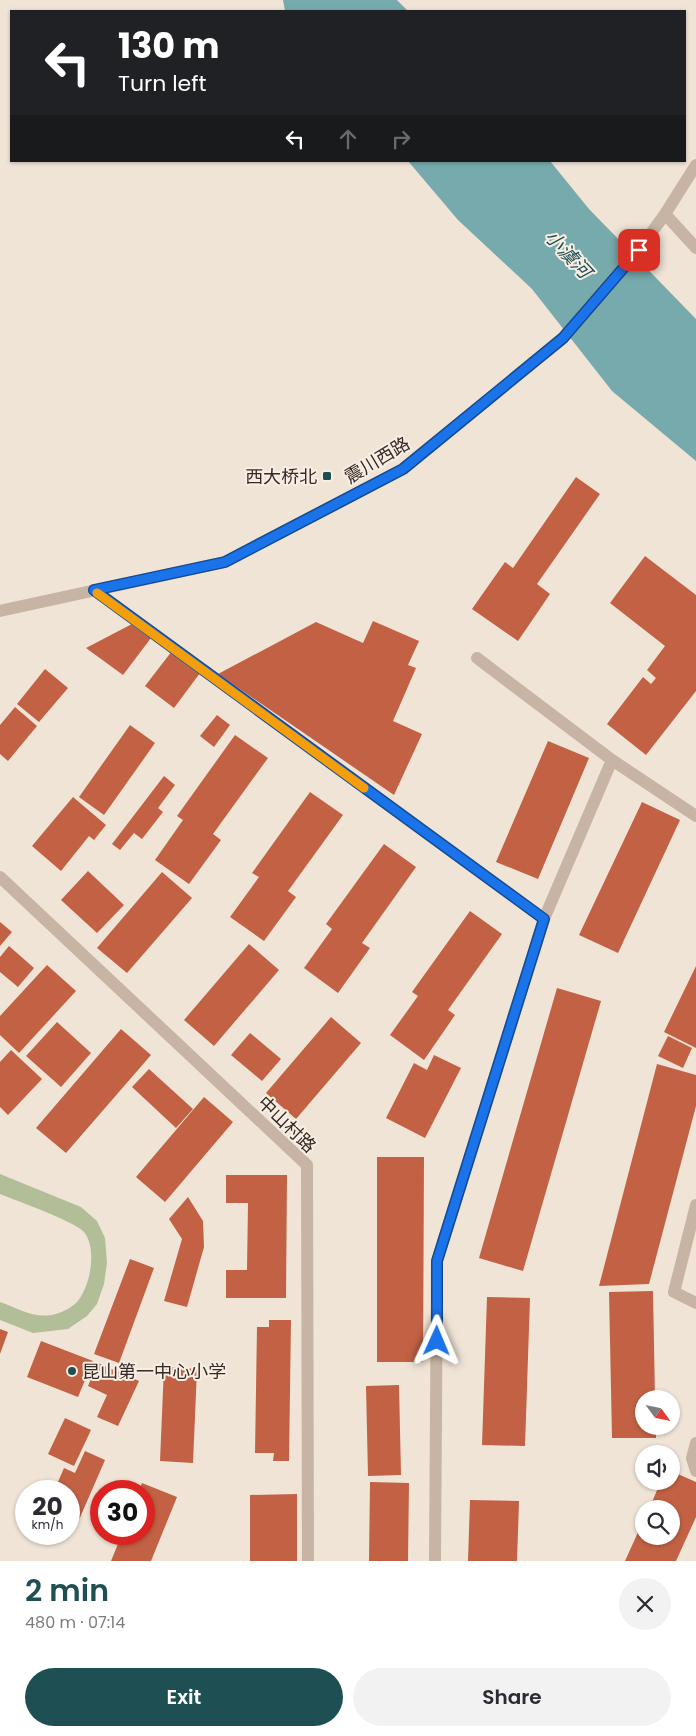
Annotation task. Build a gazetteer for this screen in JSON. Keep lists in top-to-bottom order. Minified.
{"streets":{"street":["震川西路","中山村路"]},"water":["小澞河"],"places":{"transit":["西大桥北"],"other":["昆山第一中心小学"]},"north":"bottom right","page":{"turn":["130 m","Turn left"],"speed":"20 km/h","limit":"30","heading":["2 min","480 m · 07:14"],"buttons":["Exit","Share"]}}
